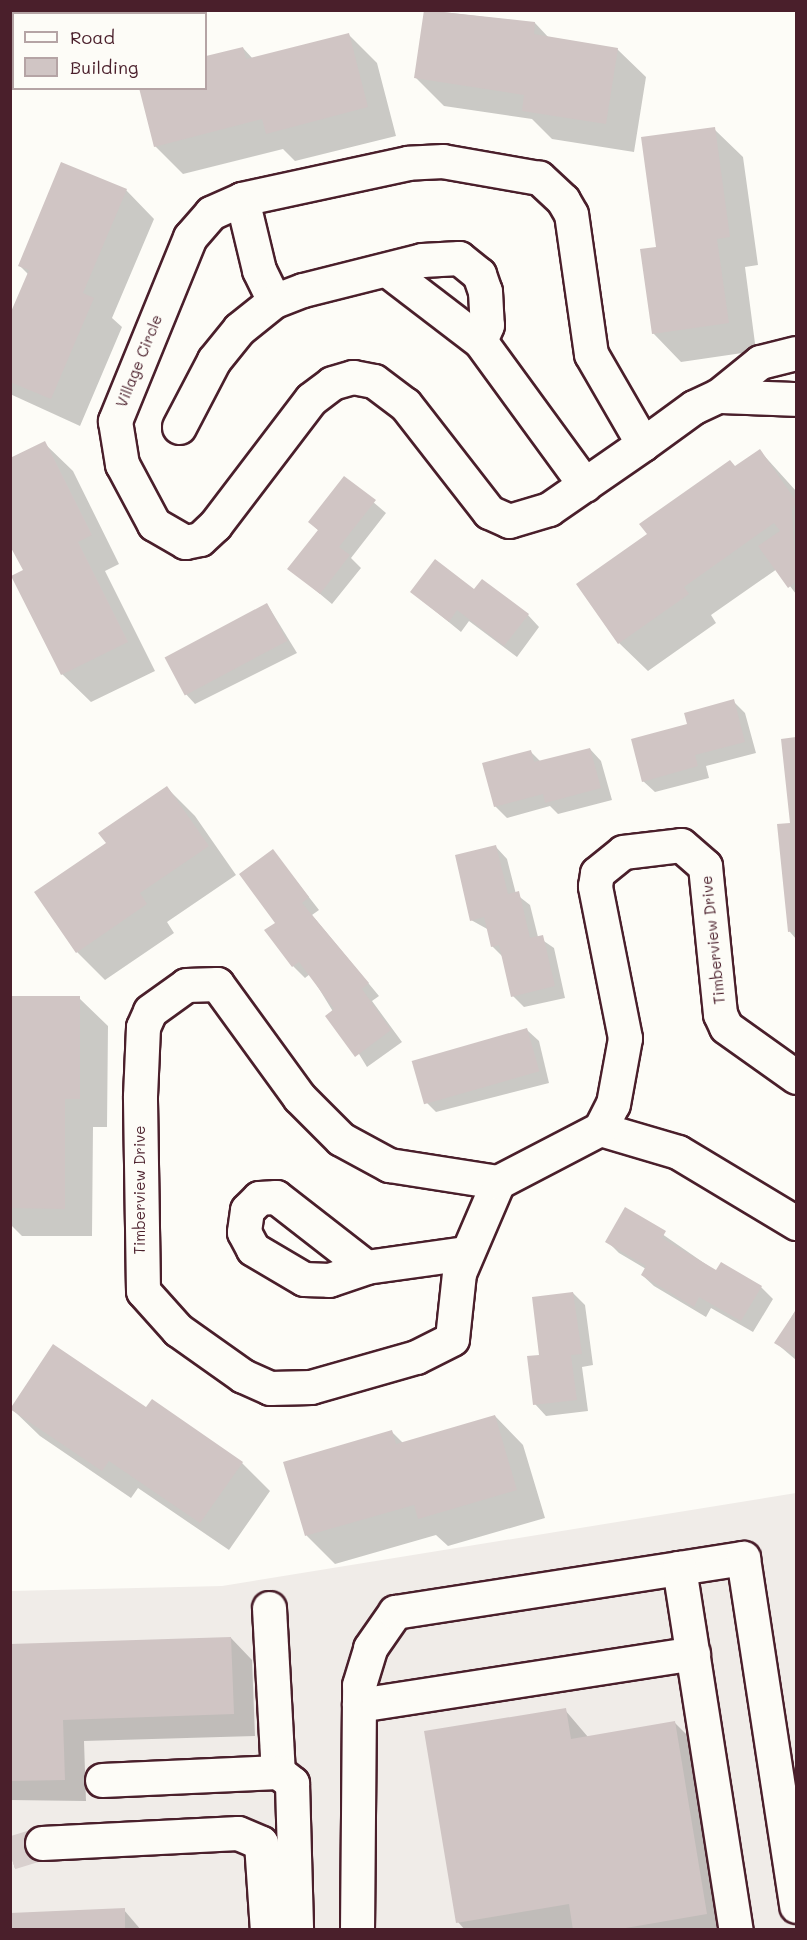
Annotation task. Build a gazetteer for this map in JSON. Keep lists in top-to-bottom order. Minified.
{"streets":{"street":["Village Circle","Timberview Drive"]},"legend":["Road","Building"]}
